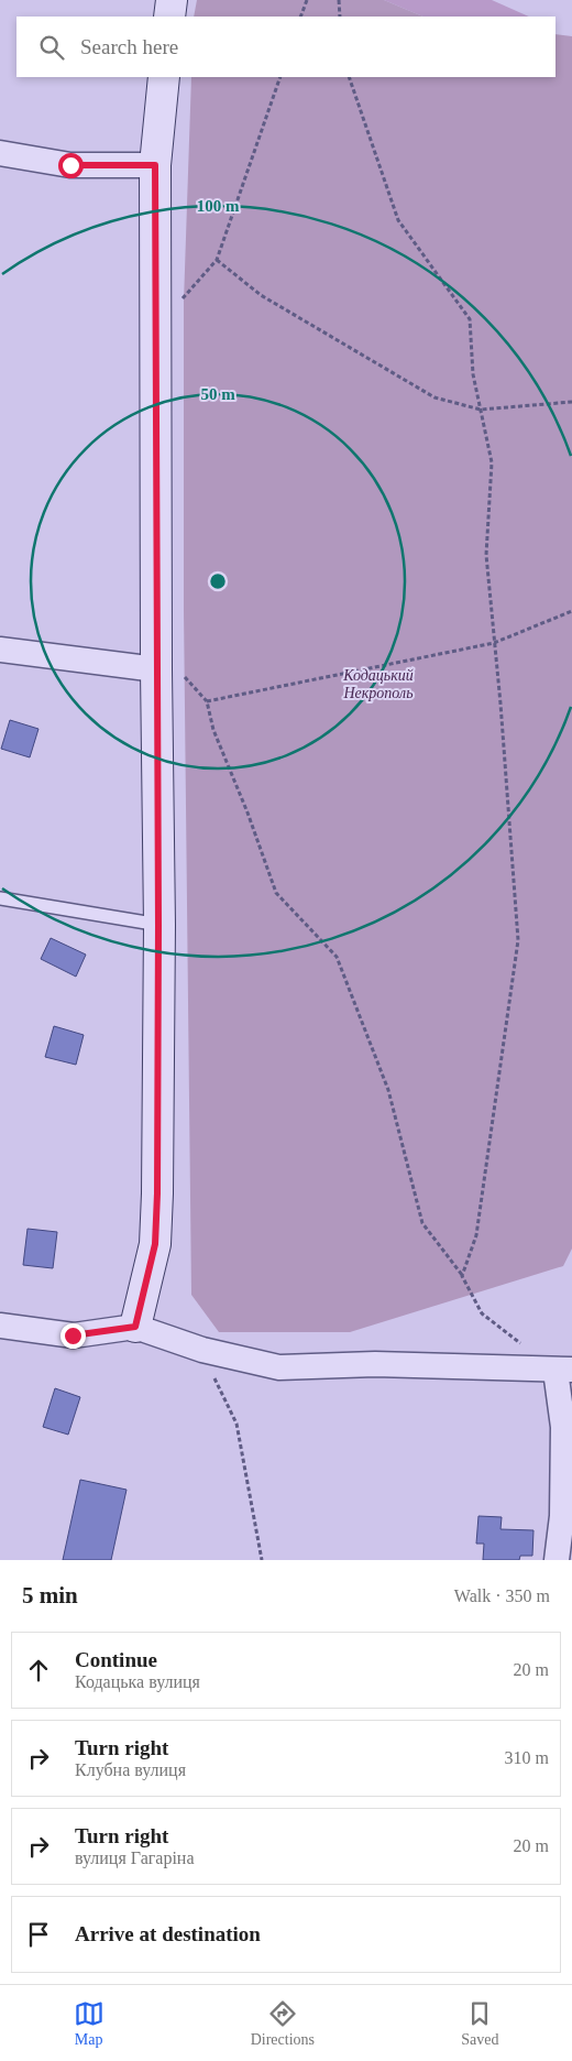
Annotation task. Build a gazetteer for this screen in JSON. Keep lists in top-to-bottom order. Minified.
{"parks":["Кодацький Некрополь"],"page":{"search":"Search here","heading":["5 min","Walk · 350 m"],"list":[["Continue","Кодацька вулиця","20 m"],["Turn right","Клубна вулиця","310 m"],["Turn right","вулиця Гагаріна","20 m"],"Arrive at destination"],"nav":["Map","Directions","Saved"]},"rings":["100 m","50 m"]}
